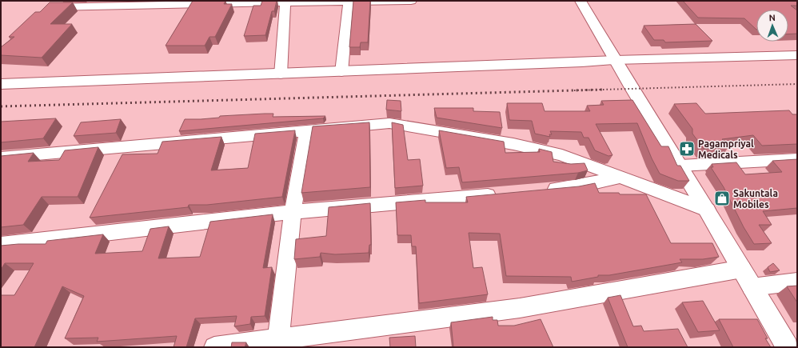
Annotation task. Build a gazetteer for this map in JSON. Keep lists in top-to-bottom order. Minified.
{"places":{"pharmacy":["Pagampriyal Medicals"],"shop":["Sakuntala Mobiles"]},"north":"top"}
